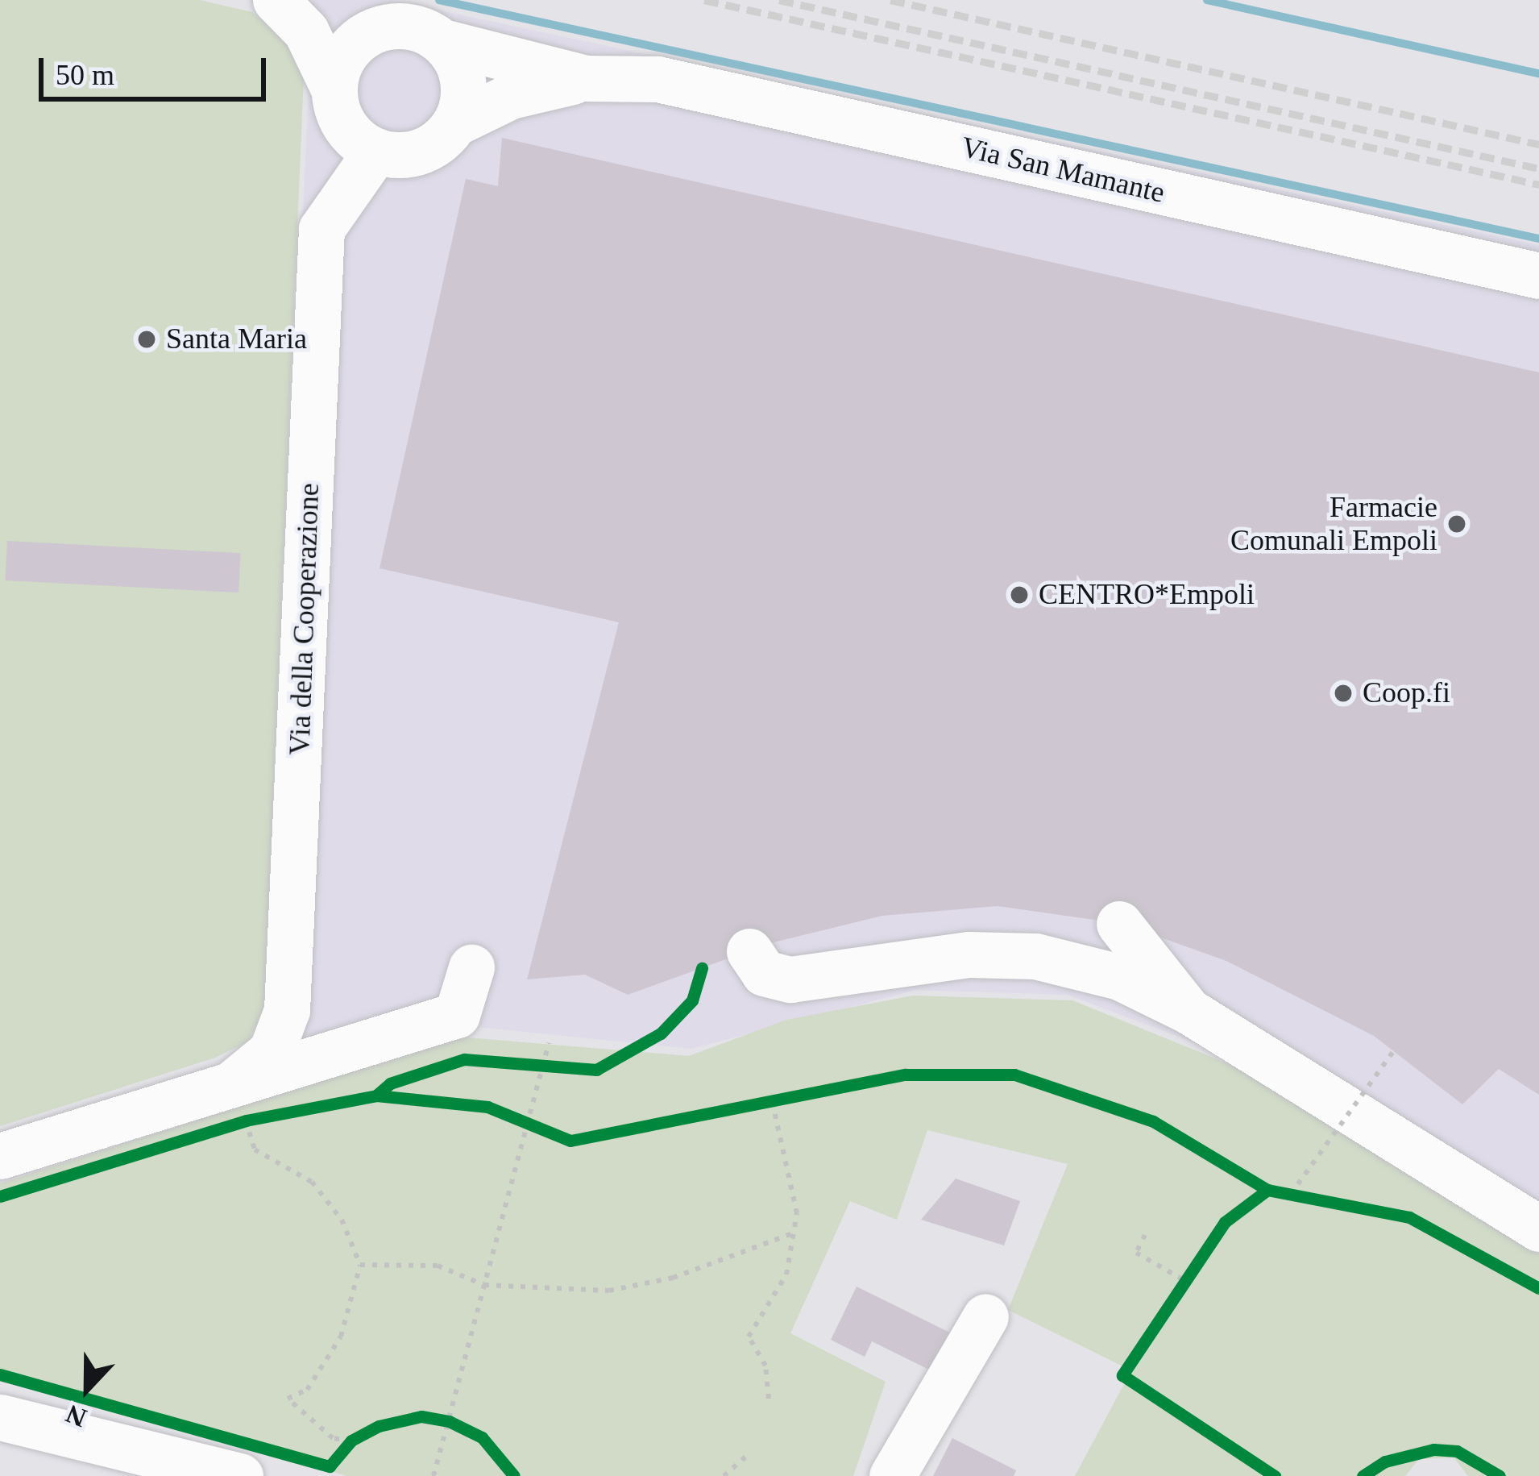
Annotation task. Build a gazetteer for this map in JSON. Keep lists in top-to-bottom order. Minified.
{"streets":{"street":["Via San Mamante","Via della Cooperazione"]},"places":["Santa Maria","Farmacie Comunali Empoli","CENTRO*Empoli","Coop.fi"],"scale_bar":"50 m","north":"bottom"}
